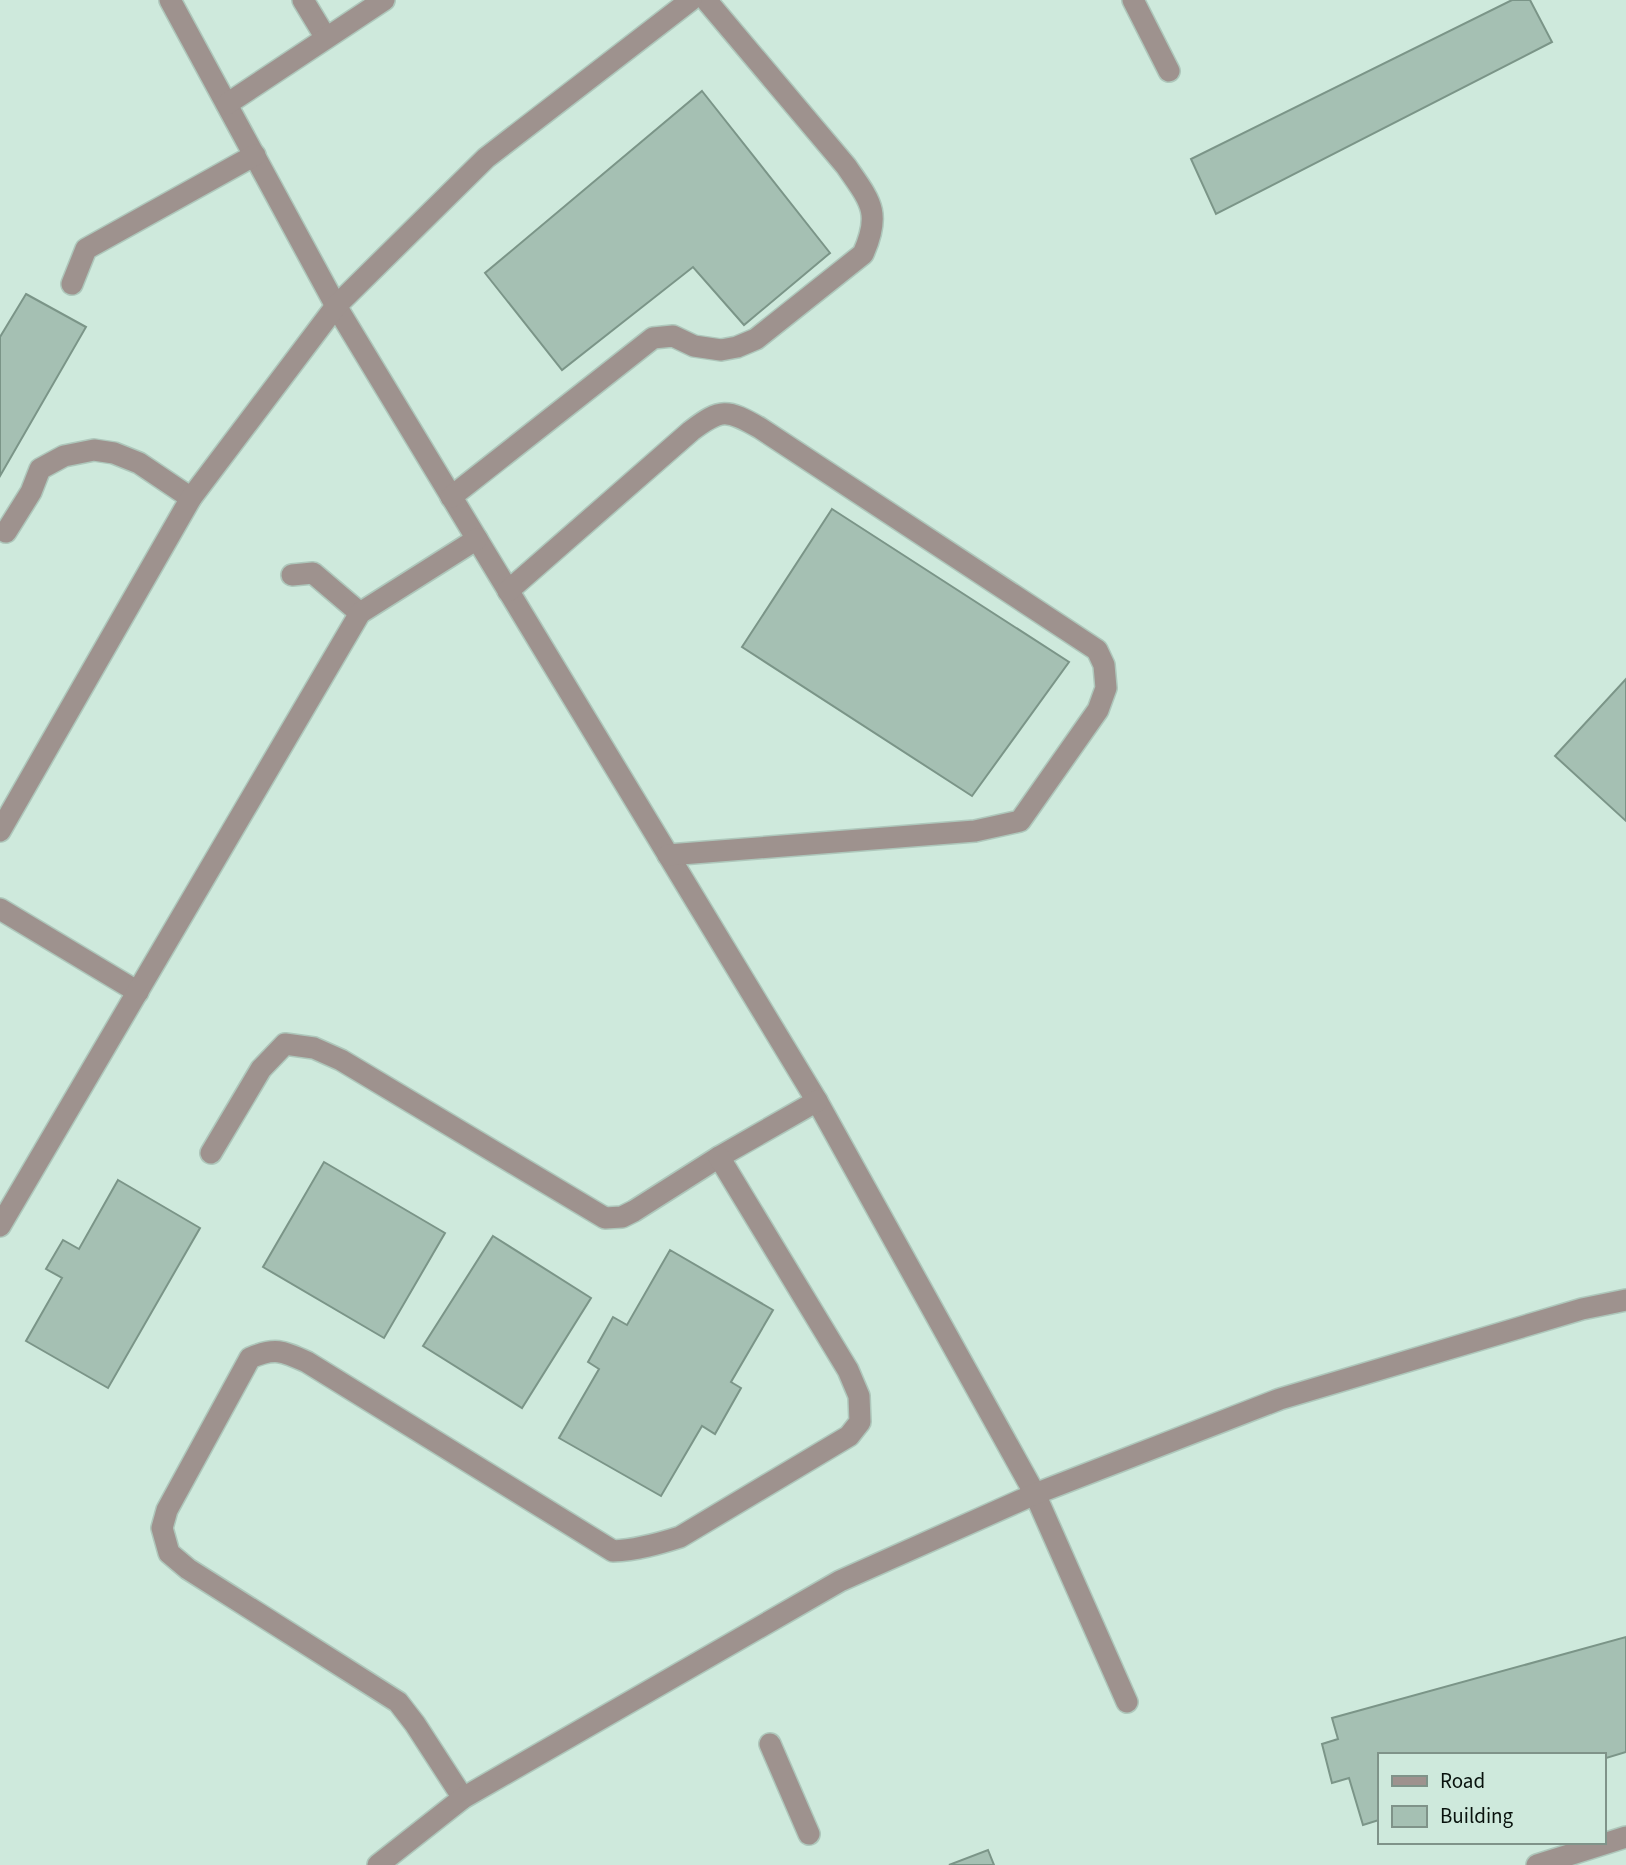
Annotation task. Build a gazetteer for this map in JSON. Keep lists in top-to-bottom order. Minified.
{"legend":["Road","Building"]}
